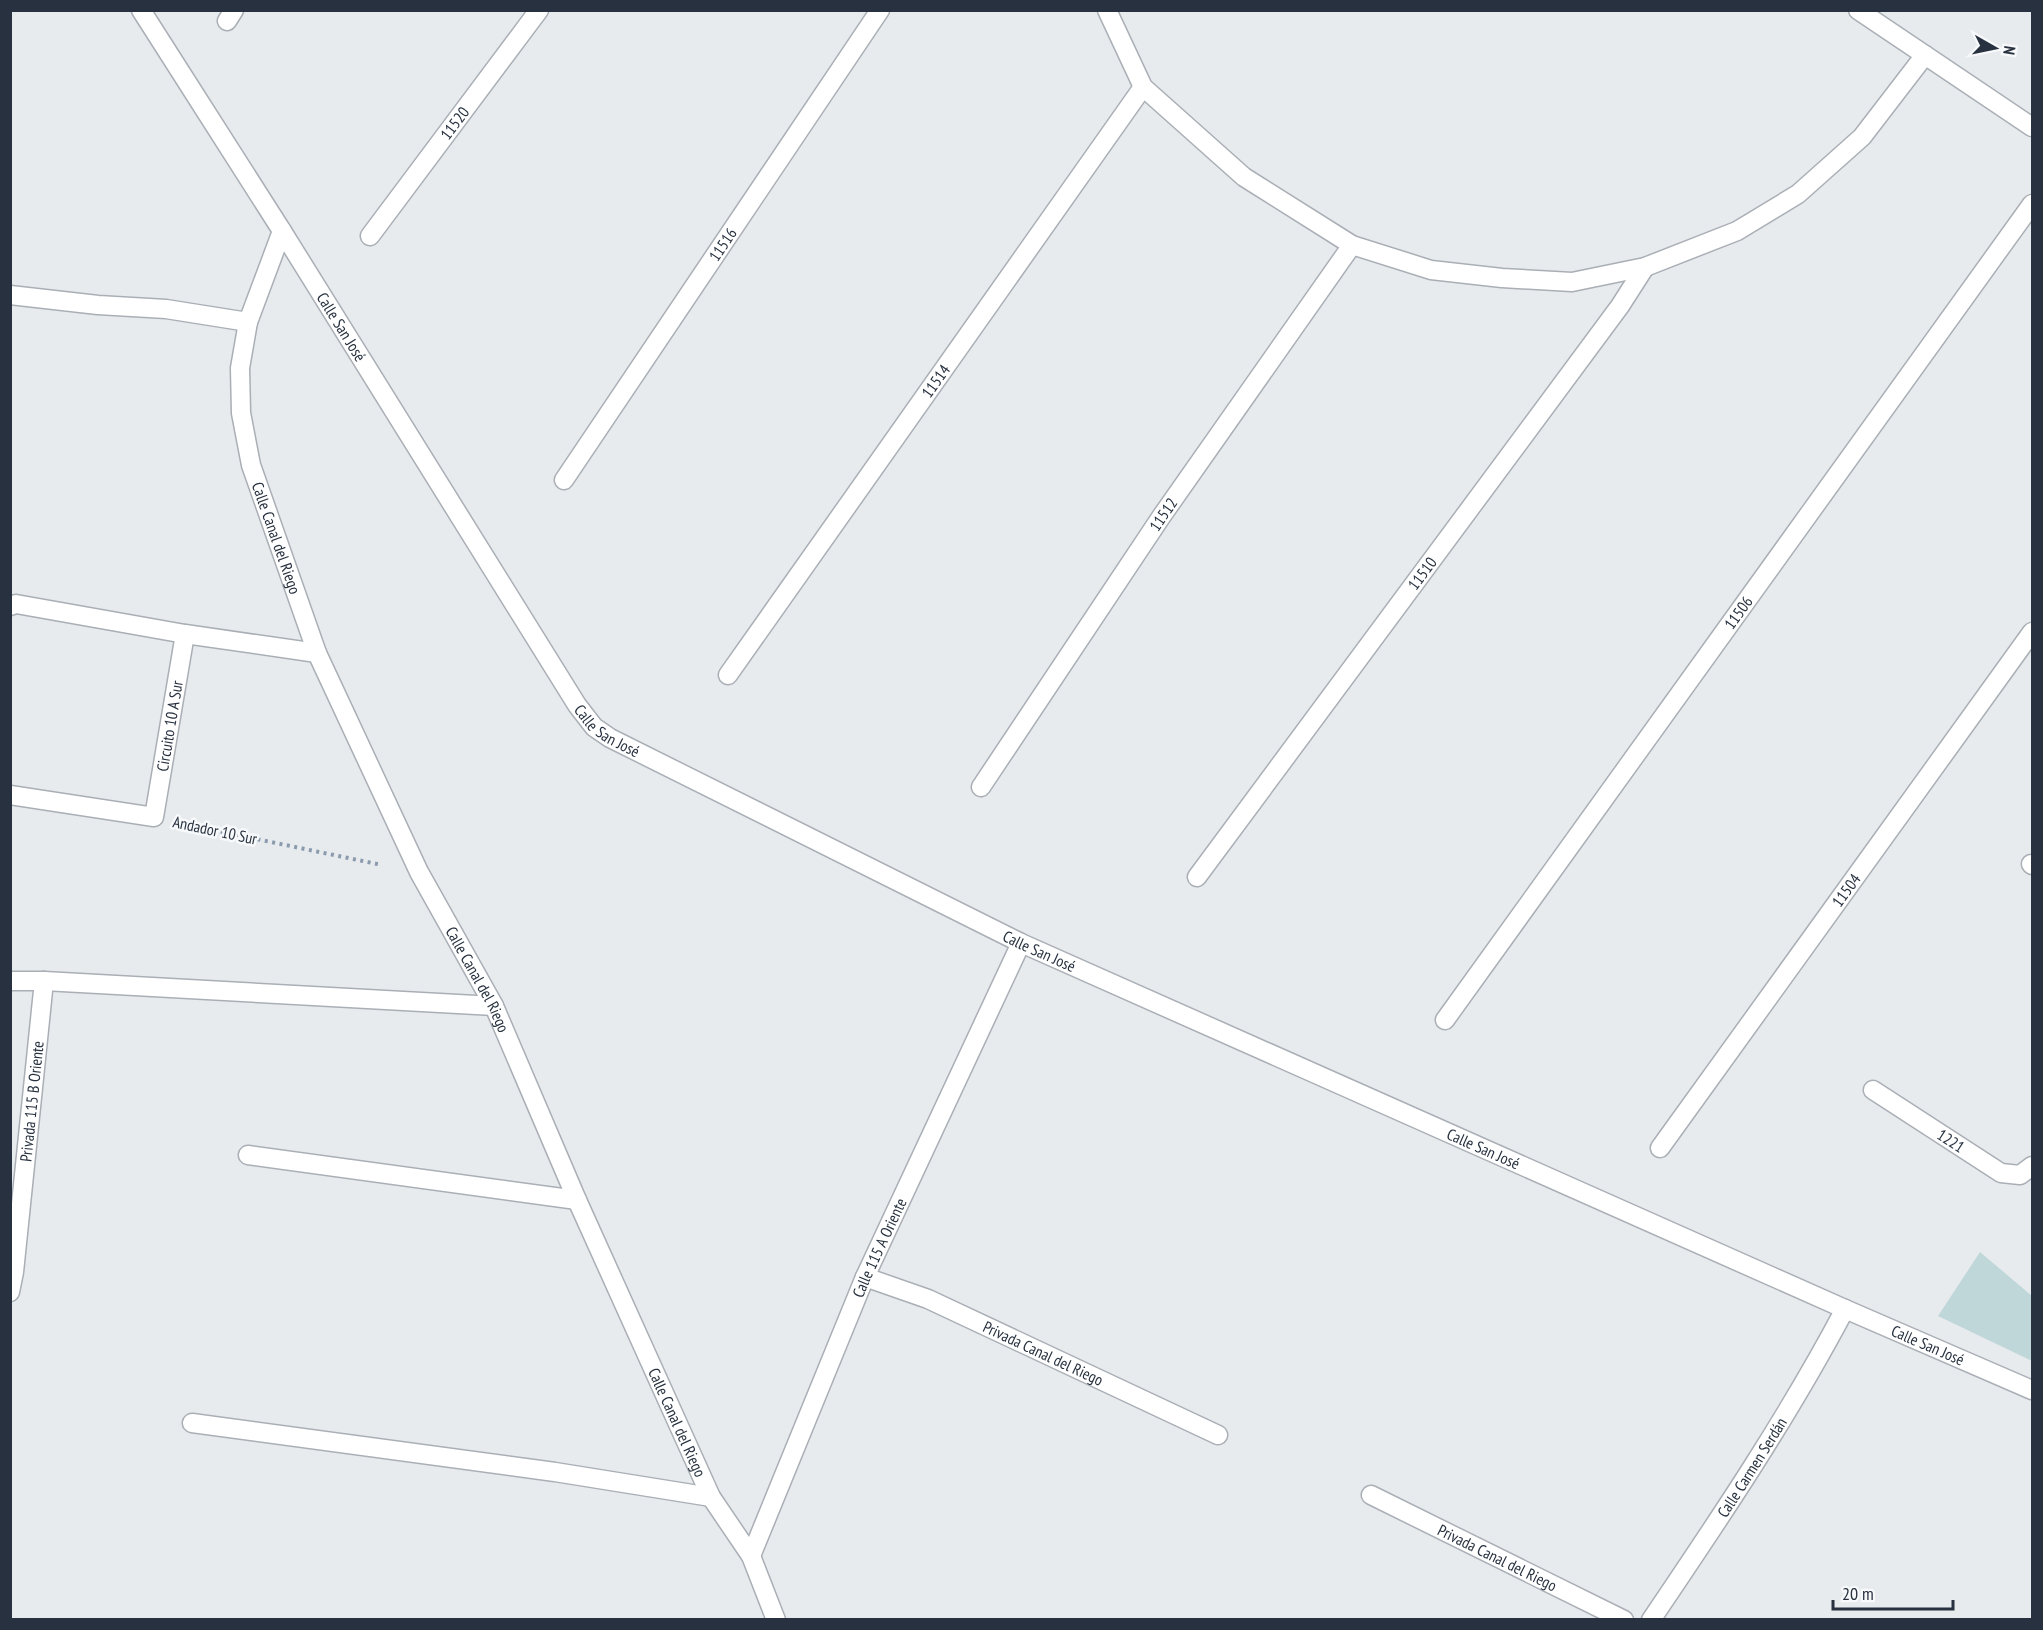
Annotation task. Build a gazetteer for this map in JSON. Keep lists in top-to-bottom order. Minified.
{"streets":{"street":["11520","11516","Calle San José","11514","11512","Calle Canal del Riego","11510","11506","Circuito 10 A Sur","Andador 10 Sur","11504","Privada 115 B Oriente","1221","Calle 115 A Oriente","Privada Canal del Riego","Calle Carmen Serdán"]},"crossings":[["Calle San José","Calle 115 A Oriente"],["Calle San José","Calle Carmen Serdán"],["Calle Canal del Riego","Andador 10 Sur"],["Calle Canal del Riego","Calle 115 A Oriente"],["Circuito 10 A Sur","Andador 10 Sur"],["Calle 115 A Oriente","Privada Canal del Riego"]],"scale_bar":"20 m","north":"right"}
